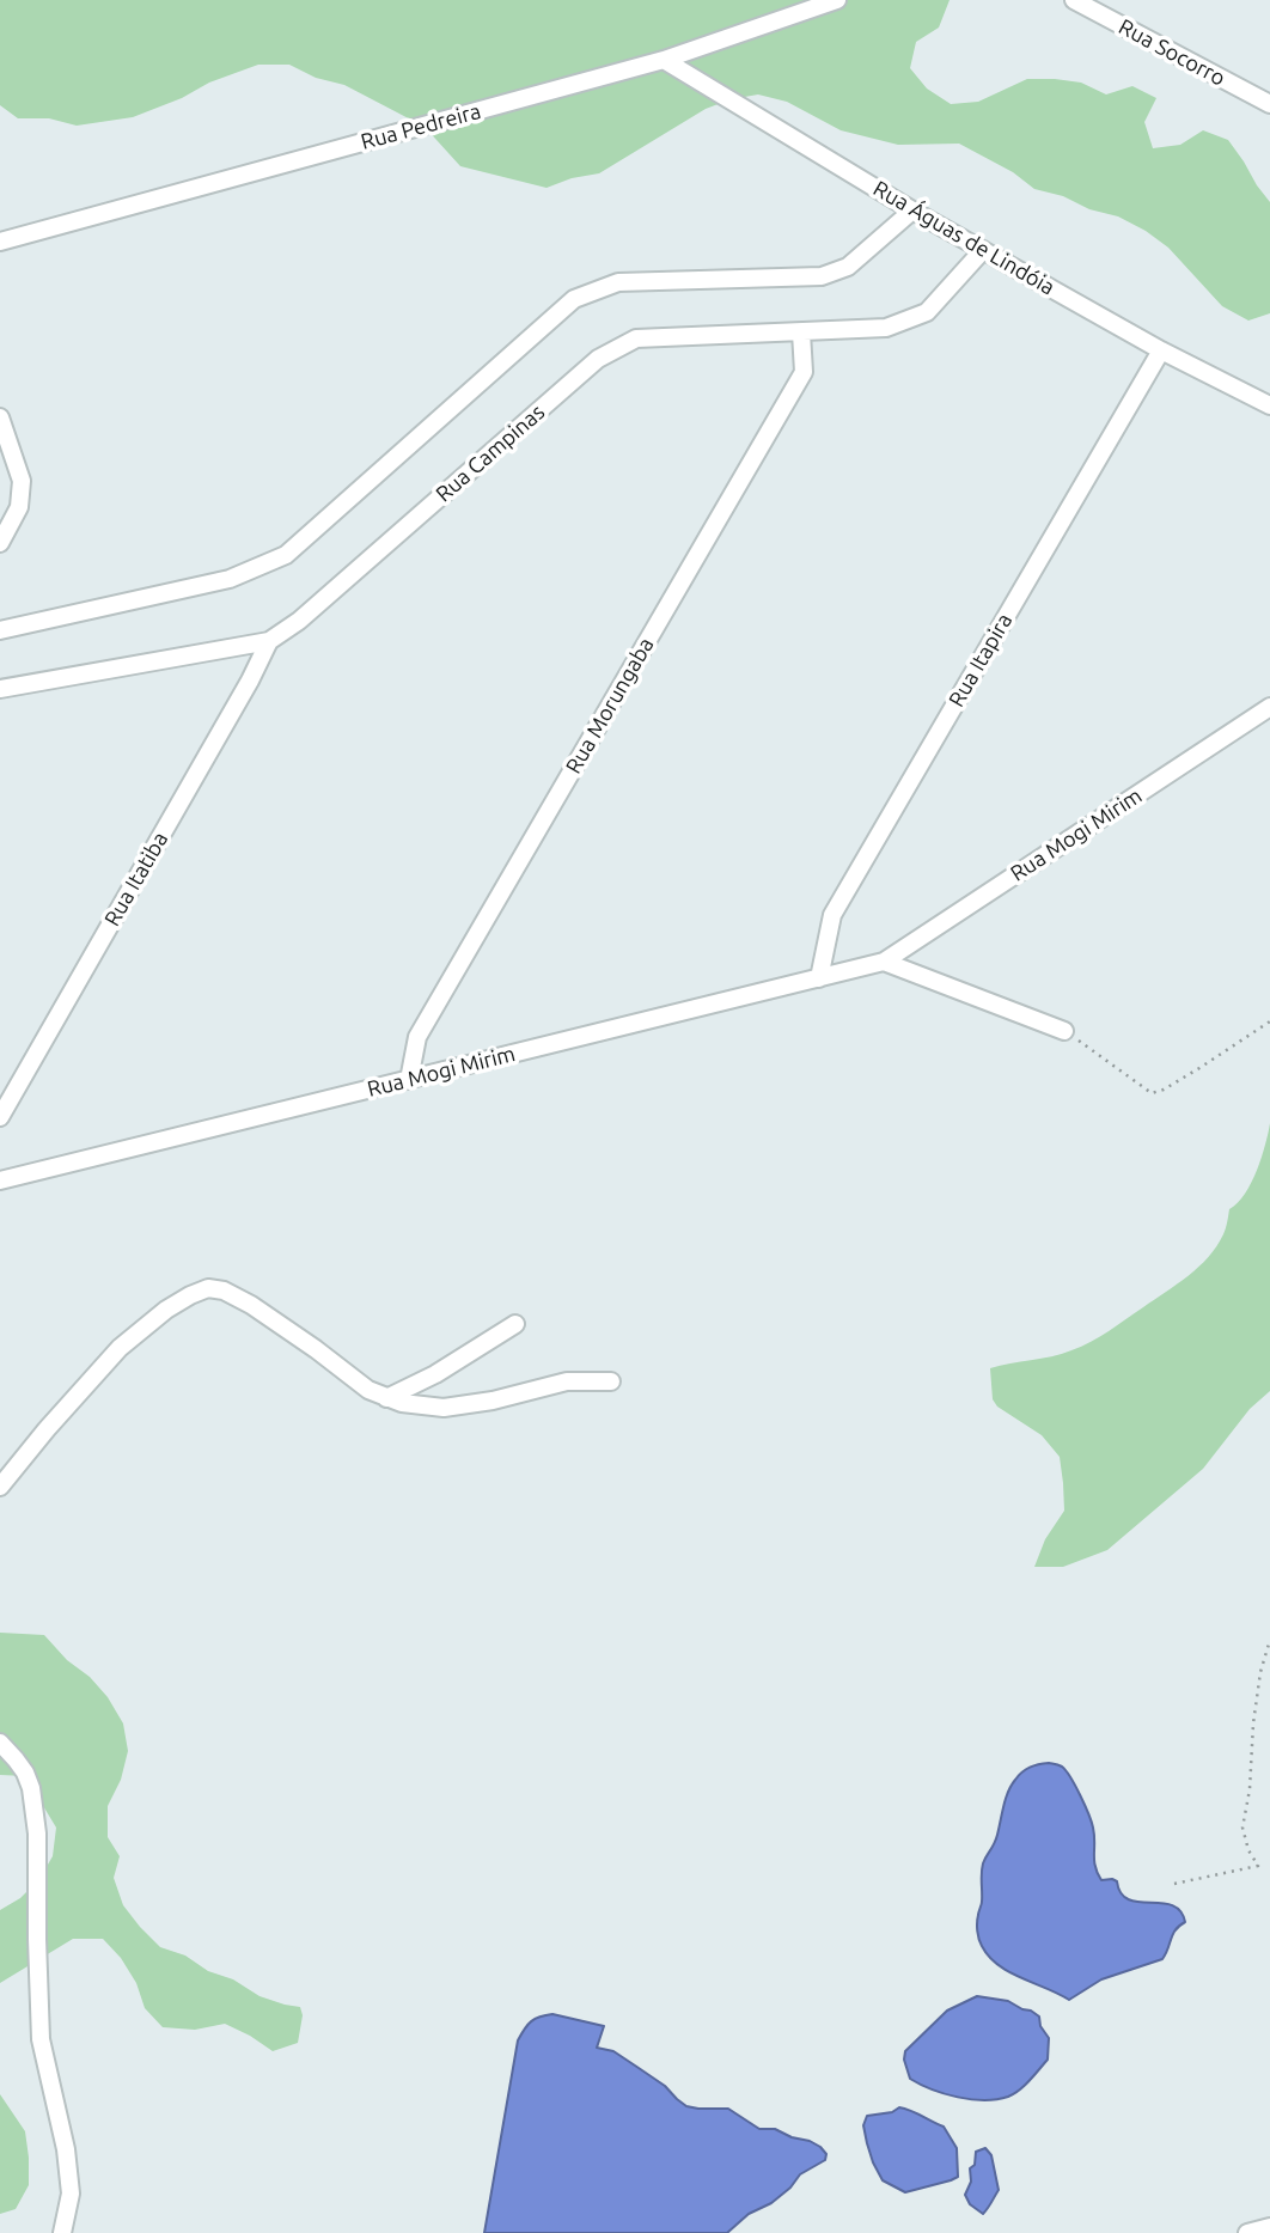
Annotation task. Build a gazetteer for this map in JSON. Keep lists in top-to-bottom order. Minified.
{"streets":{"street":["Rua Socorro","Rua Pedreira","Rua Águas de Lindóia","Rua Campinas","Rua Itapira","Rua Morungaba","Rua Mogi Mirim","Rua Itatiba"]},"crossings":[["Rua Pedreira","Rua Águas de Lindóia"],["Rua Águas de Lindóia","Rua Campinas"],["Rua Águas de Lindóia","Rua Itapira"],["Rua Campinas","Rua Morungaba"],["Rua Campinas","Rua Itatiba"],["Rua Itapira","Rua Mogi Mirim"],["Rua Morungaba","Rua Mogi Mirim"]]}
